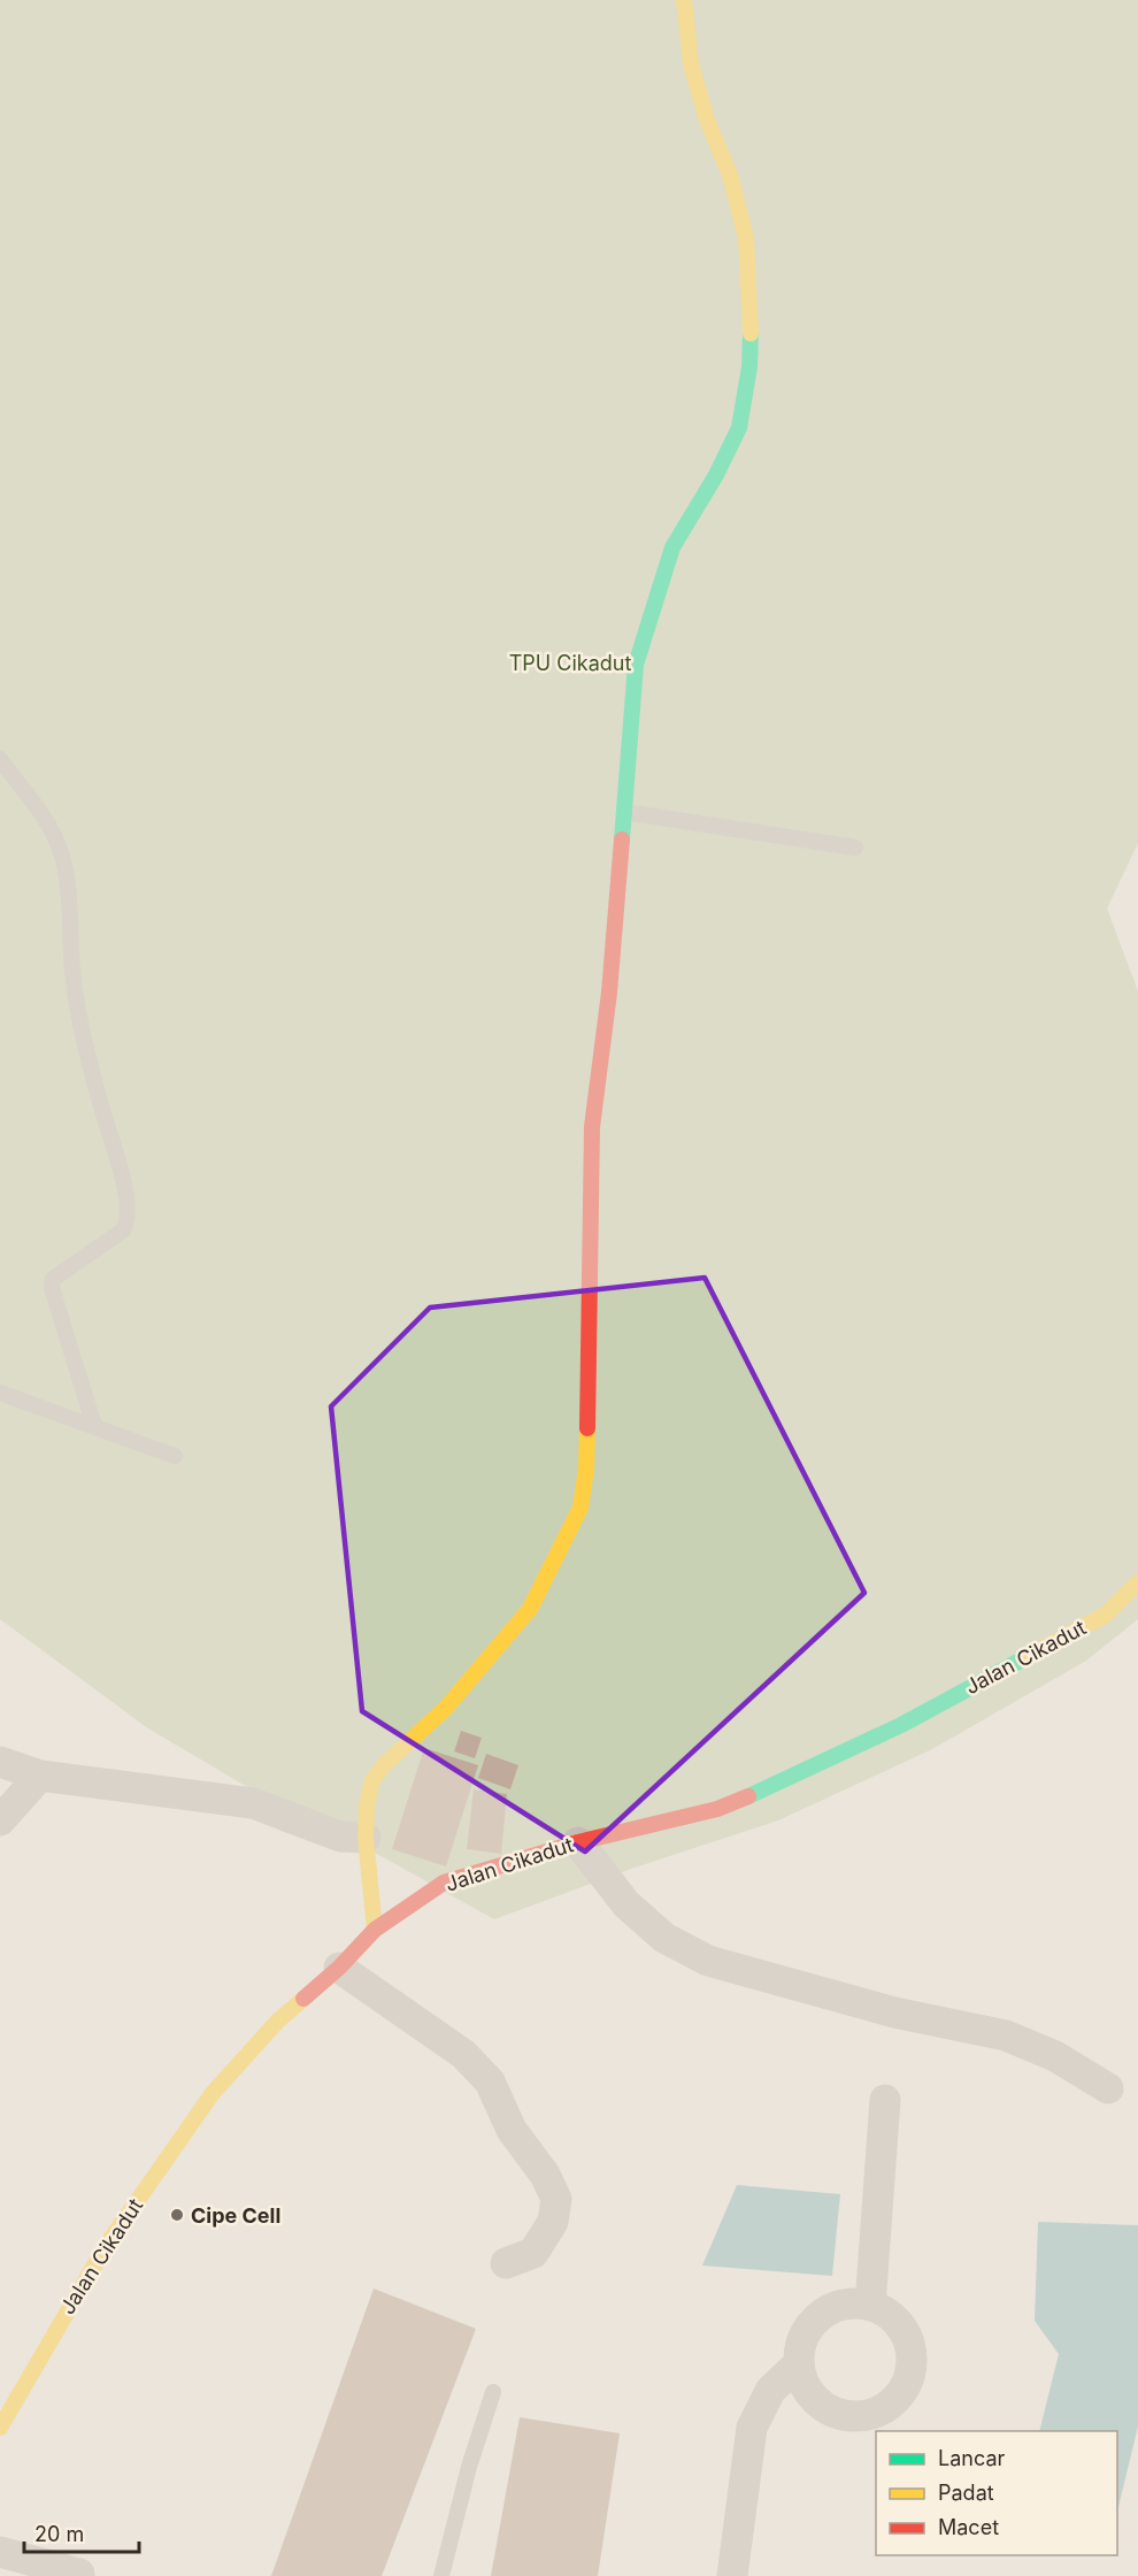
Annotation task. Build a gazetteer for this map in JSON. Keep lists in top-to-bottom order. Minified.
{"streets":{"street":["Jalan Cikadut"]},"parks":["TPU Cikadut"],"places":["Cipe Cell"],"legend":["Lancar","Padat","Macet"],"scale_bar":"20 m"}
